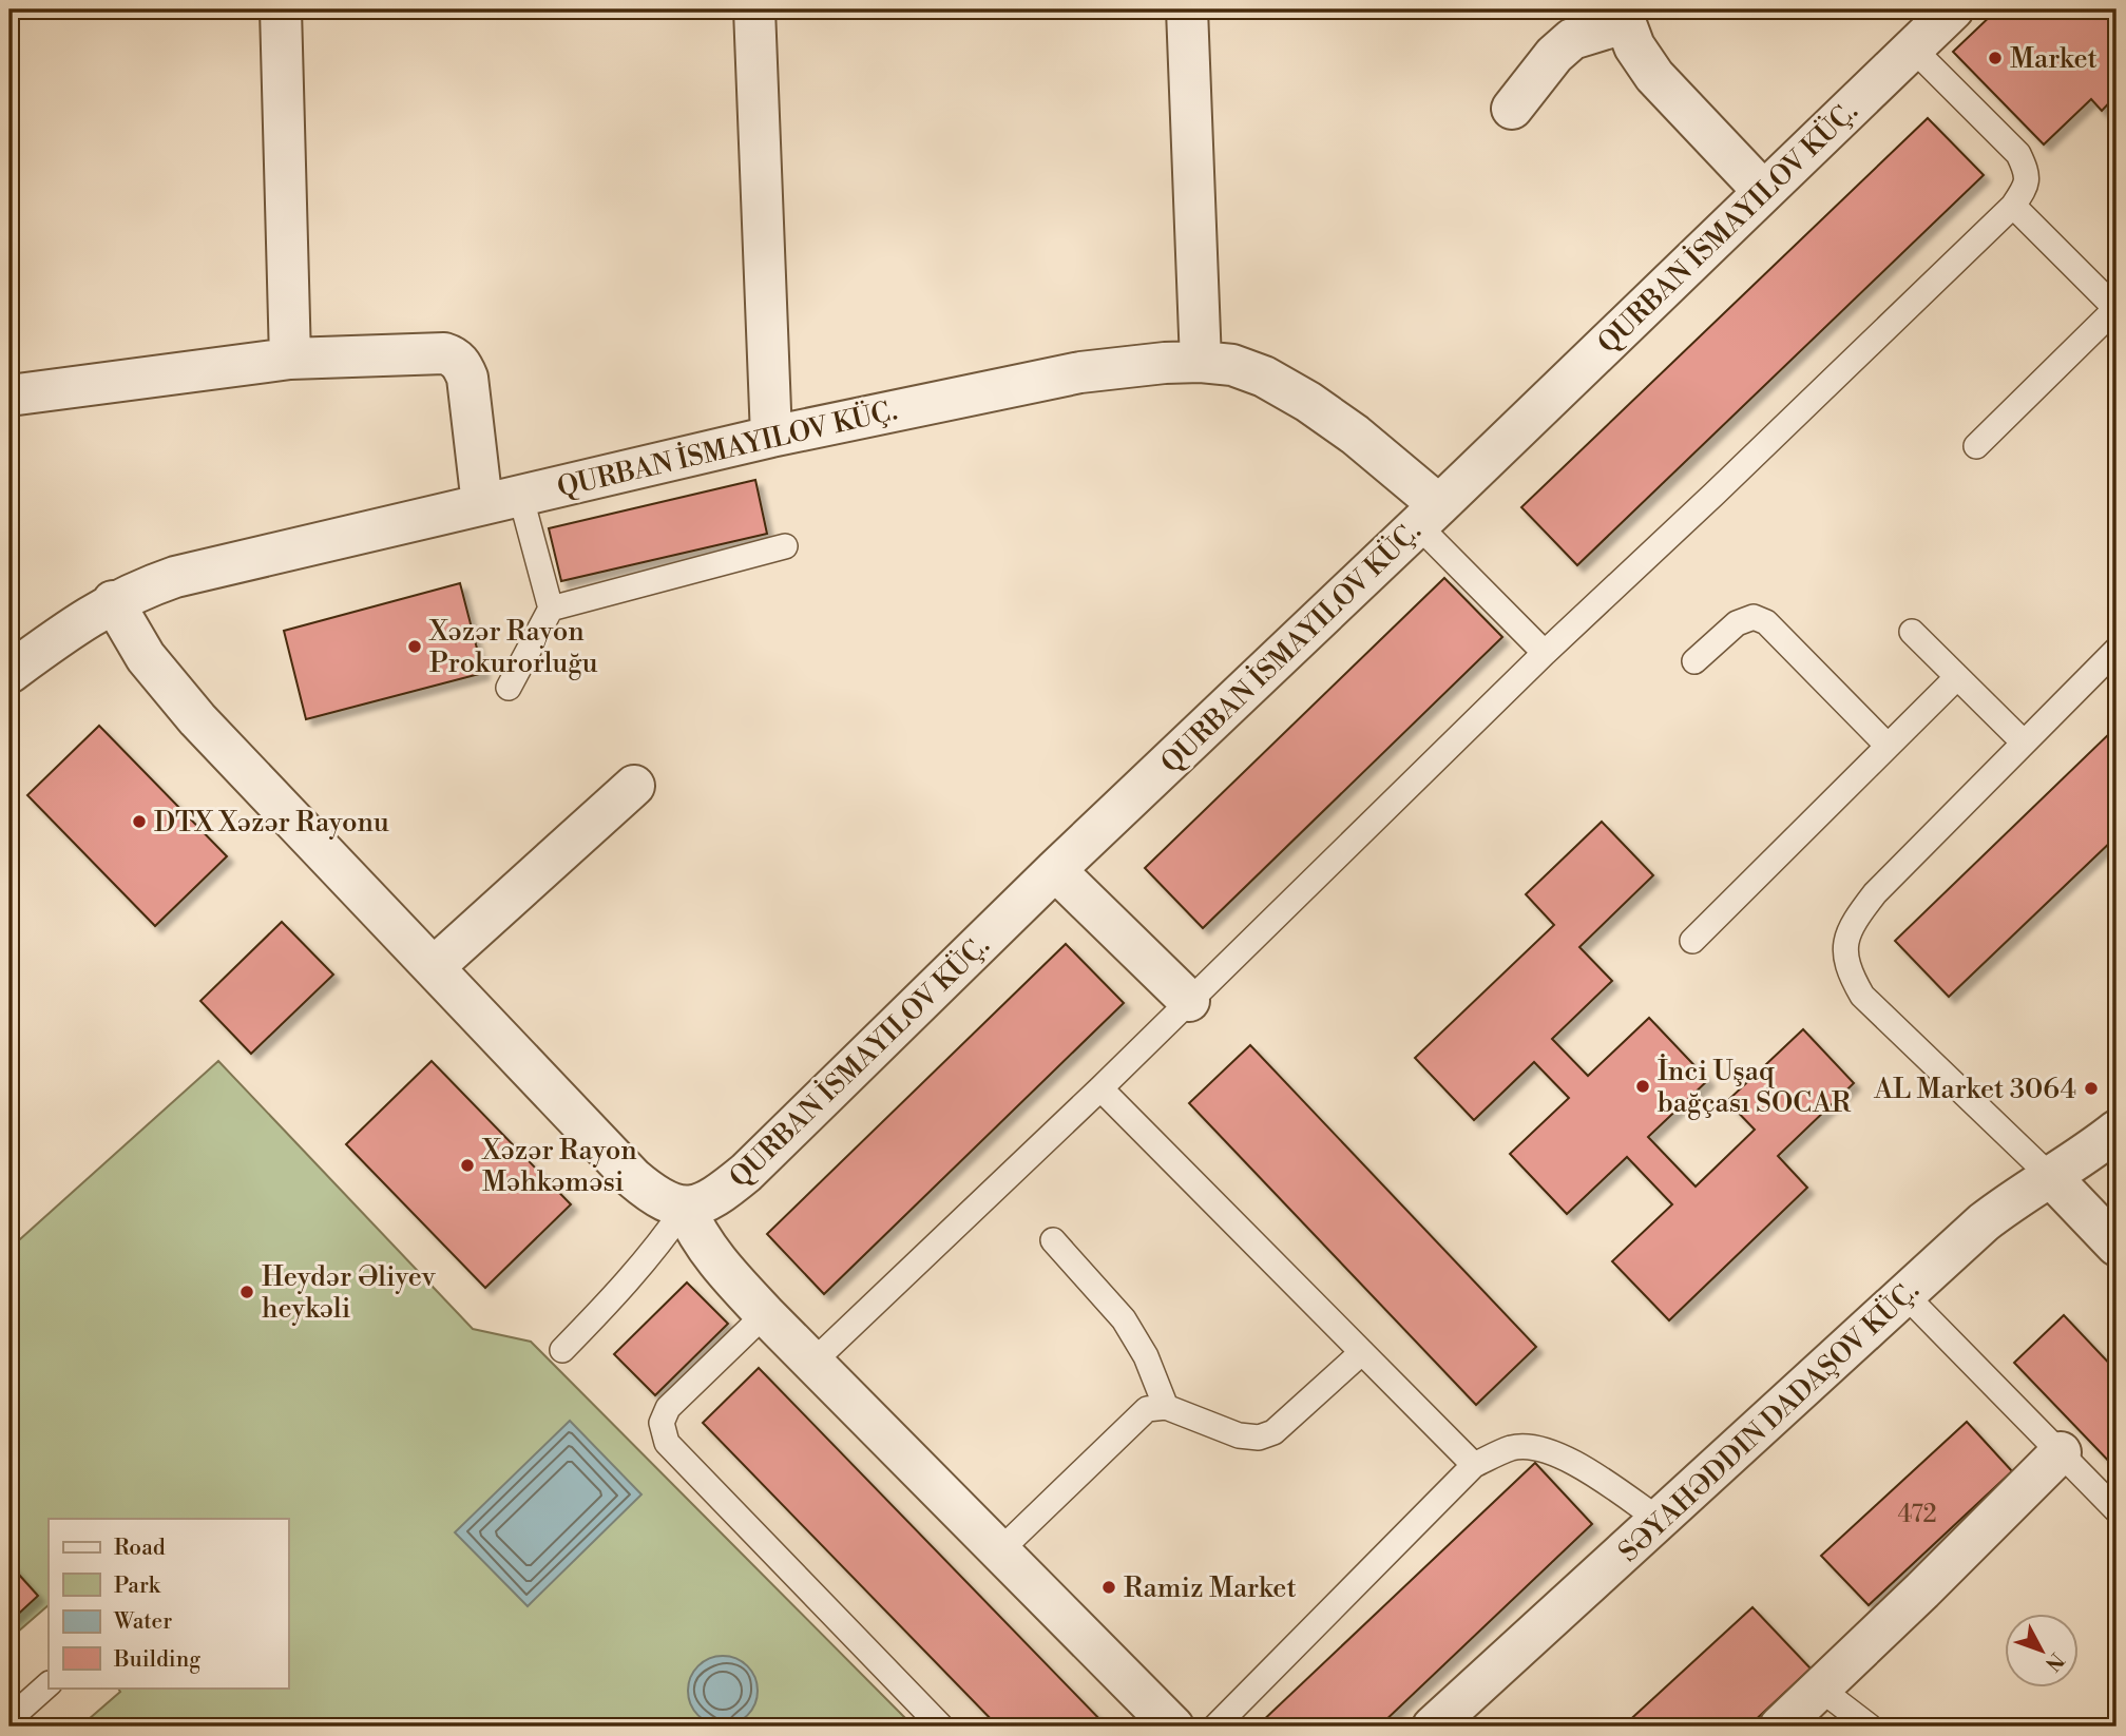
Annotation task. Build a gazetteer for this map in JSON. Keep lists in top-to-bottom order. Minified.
{"streets":{"street":["SƏYAHƏDDIN DADAŞOV KÜÇ."]},"places":["Market","Xəzər Rayon Prokurorluğu","DTX Xəzər Rayonu","İnci Uşaq bağçası SOCAR","AL Market 3064","Xəzər Rayon Məhkəməsi","Heydər Əliyev heykəli","Ramiz Market"],"house_numbers":["472"],"legend":["Road","Park","Water","Building"],"north":"bottom right"}
